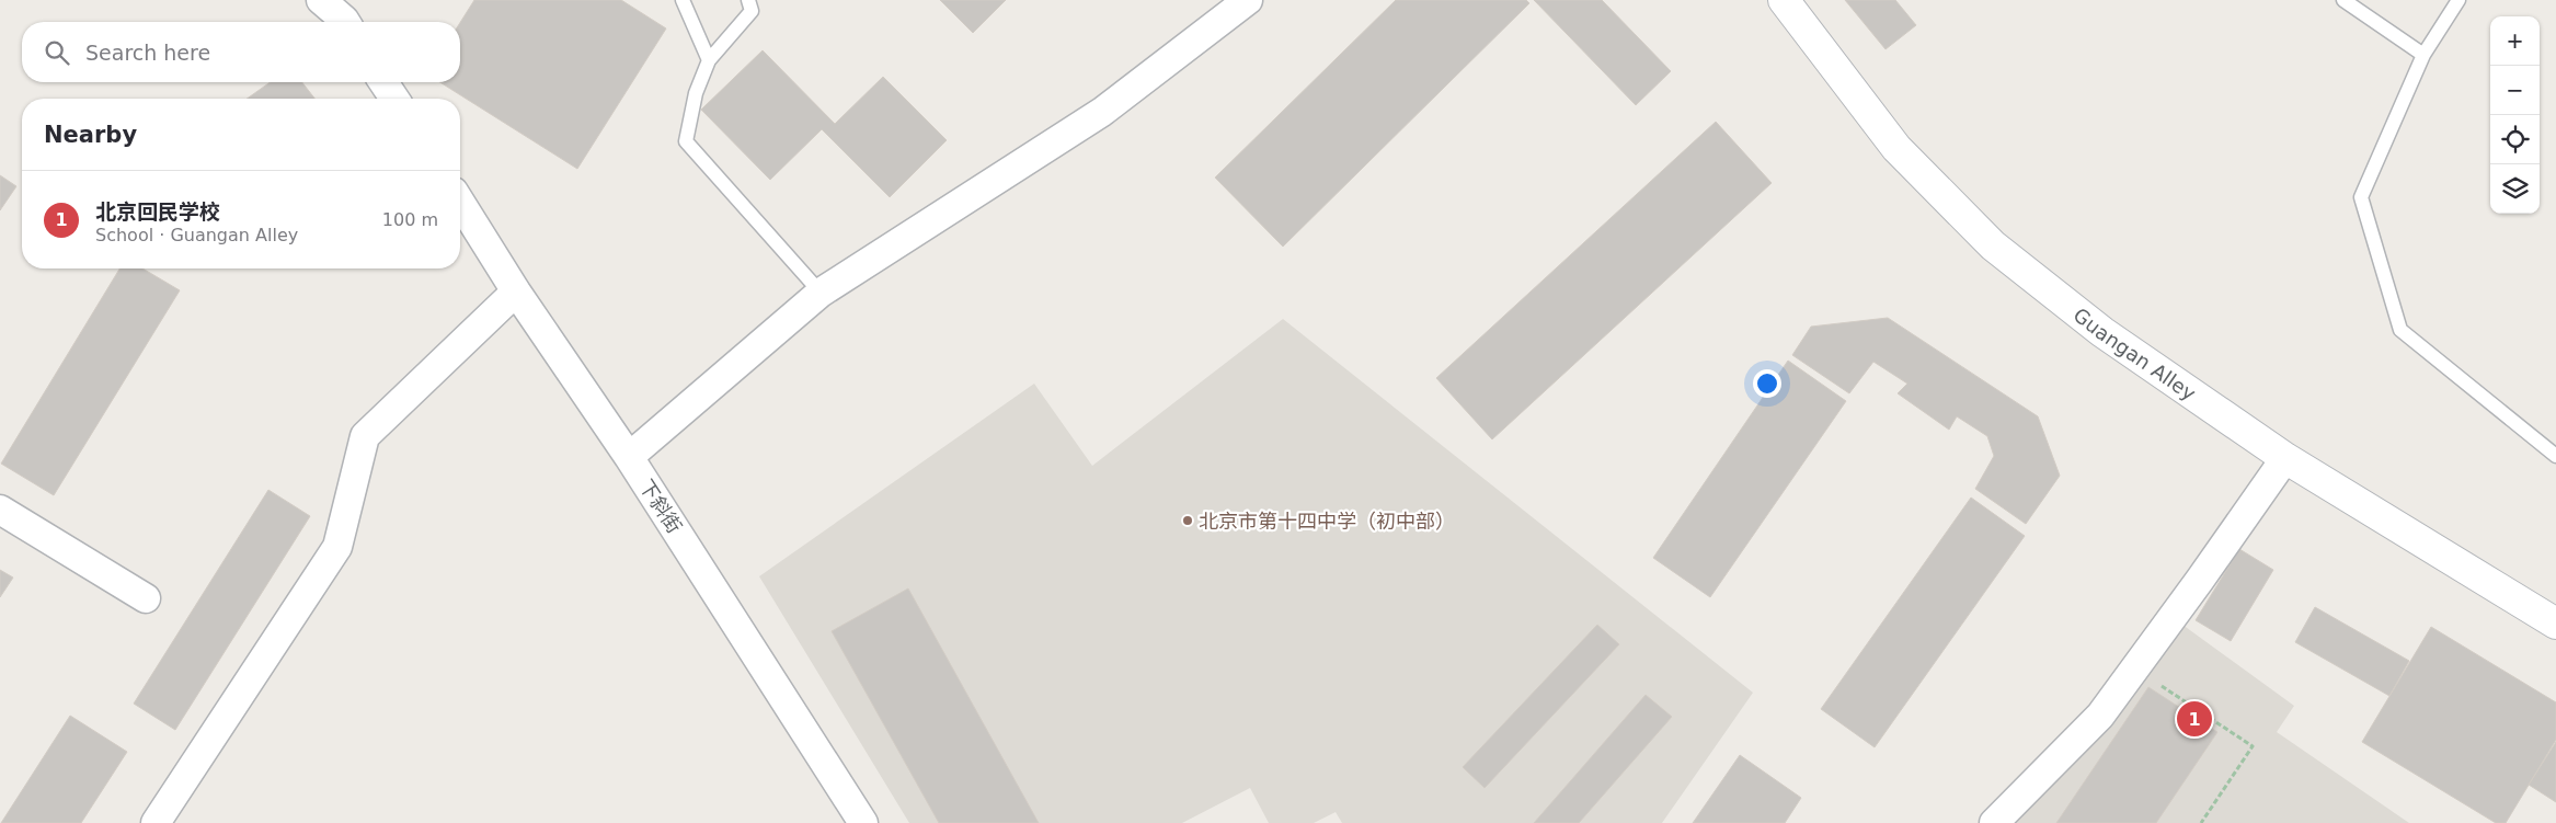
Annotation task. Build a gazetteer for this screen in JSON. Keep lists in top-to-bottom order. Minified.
{"streets":{"street":["Guangan Alley","下斜街"]},"places":["北京市第十四中学（初中部）"],"page":{"map_buttons":["+","−"],"search":"Search here","heading":"Nearby","list":[{"mark":"1","name":"北京回民学校","note":"School · Guangan Alley","value":"100 m"}],"pins":"1"}}
